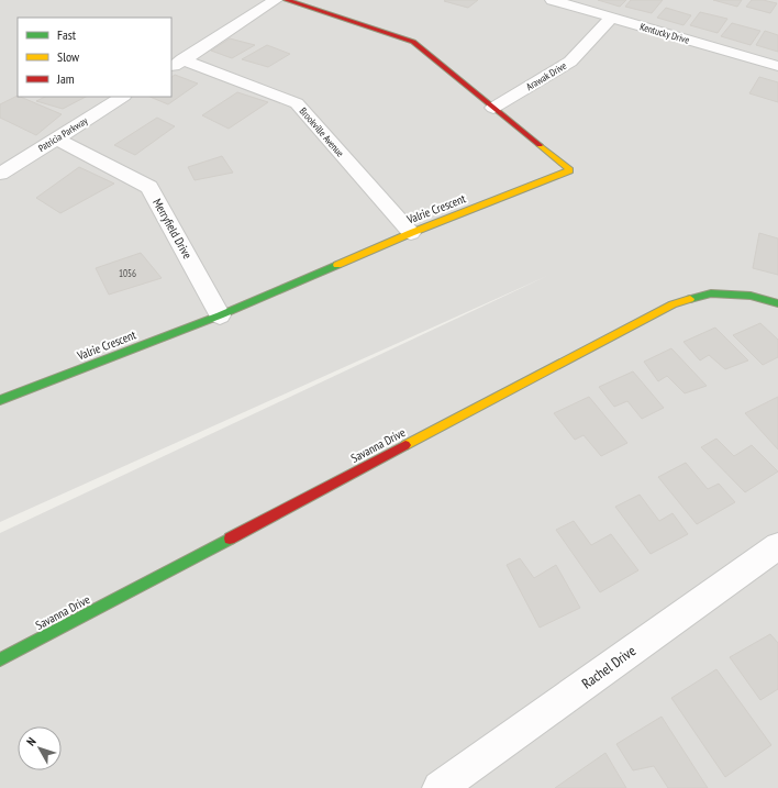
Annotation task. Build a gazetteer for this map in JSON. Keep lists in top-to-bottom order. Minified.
{"streets":{"street":["Kentucky Drive","Arawak Drive","Brookville Avenue","Patricia Parkway","Valrie Crescent","Merryfield Drive","Savanna Drive","Rachel Drive"]},"crossings":[["Kentucky Drive","Arawak Drive"],["Arawak Drive","Valrie Crescent"],["Brookville Avenue","Valrie Crescent"],["Patricia Parkway","Merryfield Drive"],["Valrie Crescent","Merryfield Drive"]],"house_numbers":["1056"],"legend":["Fast","Slow","Jam"],"north":"top left"}
